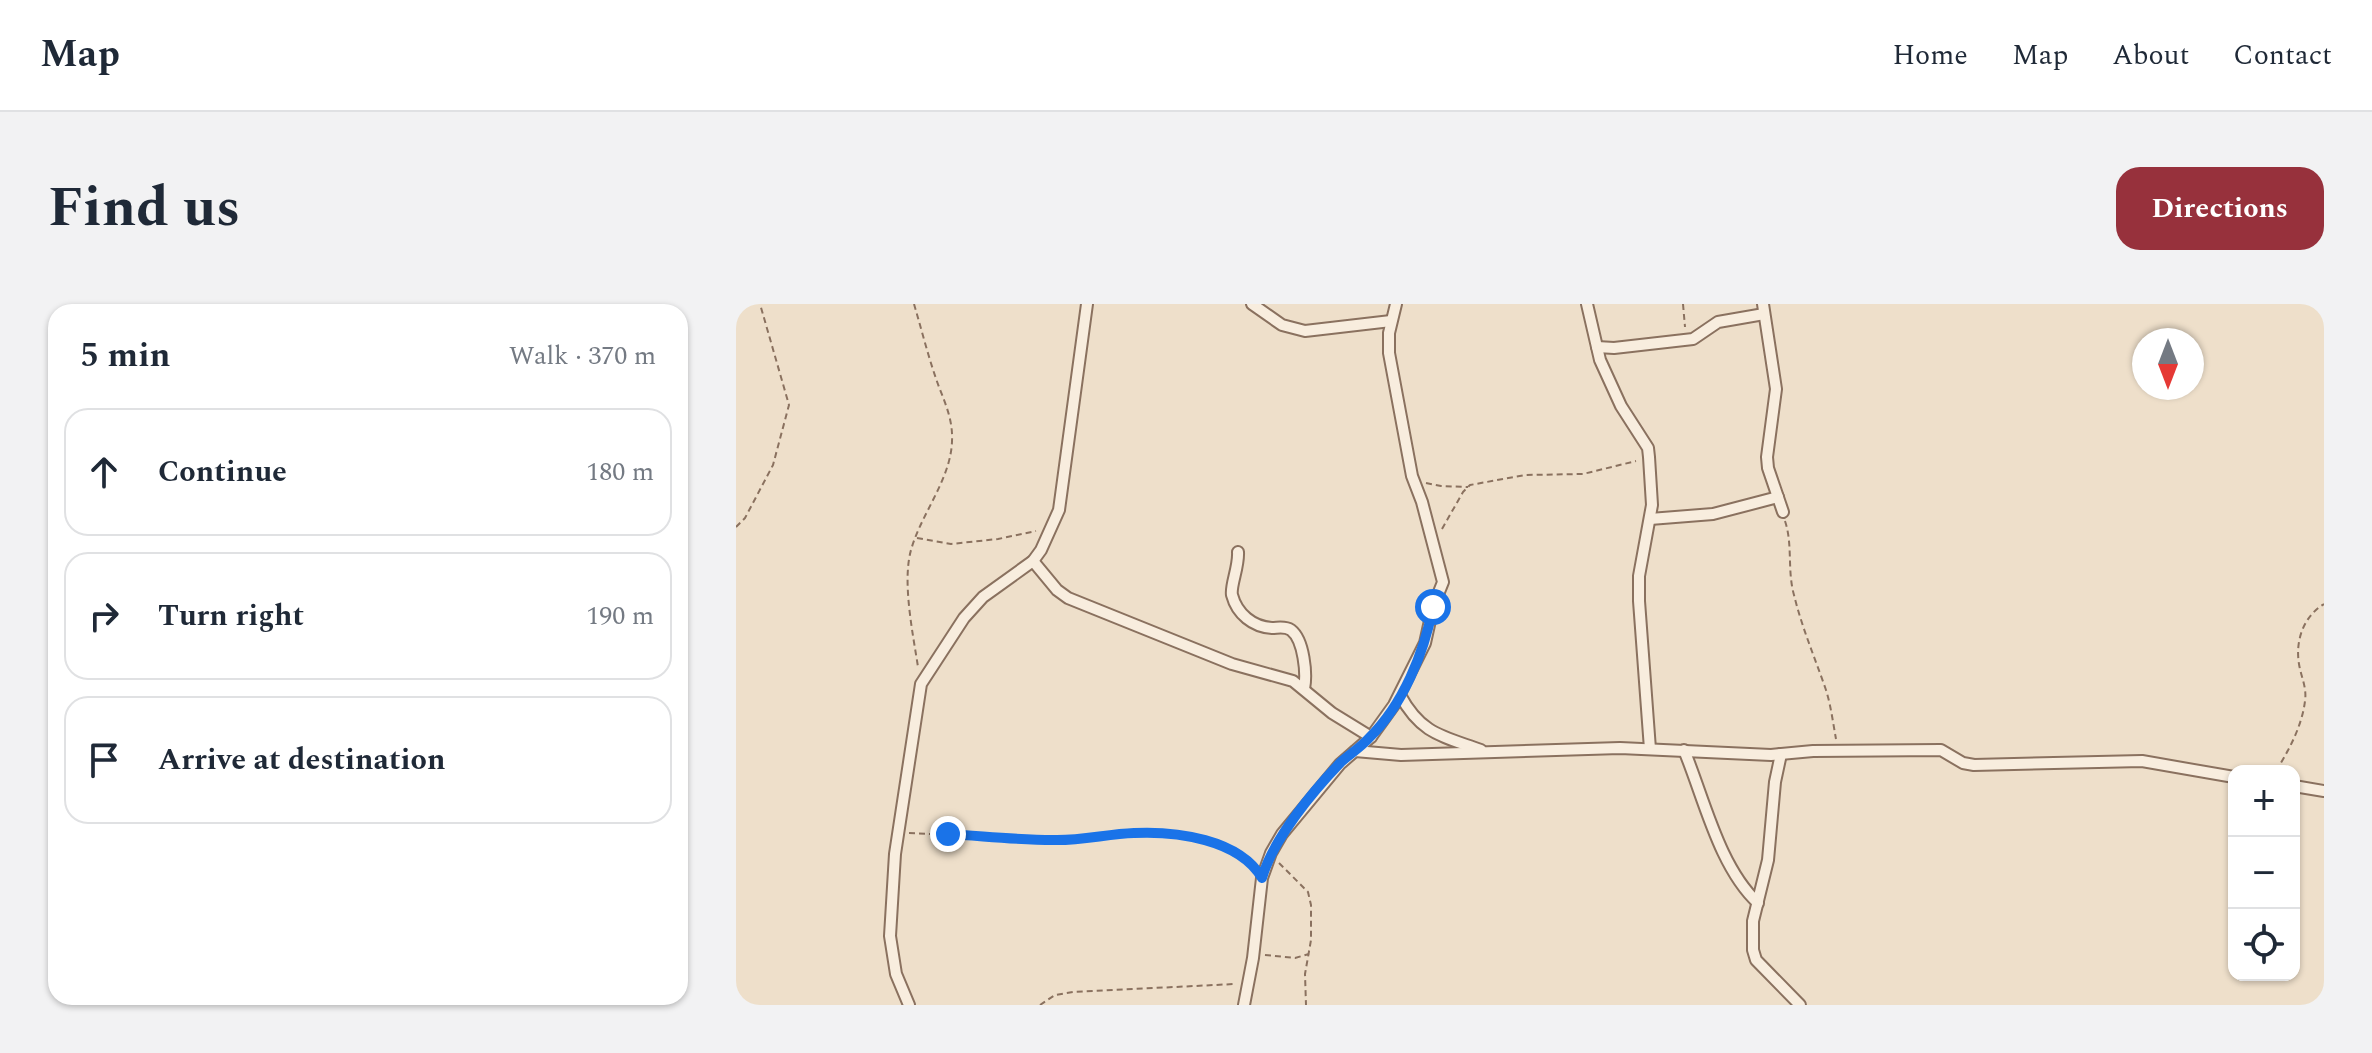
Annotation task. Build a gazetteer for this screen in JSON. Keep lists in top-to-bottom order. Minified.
{"north":"bottom","page":{"header":"Map","nav":["Home","Map","About","Contact"],"title":"Find us","buttons":"Directions","heading":["5 min","Walk · 370 m"],"list":[["Continue","180 m"],["Turn right","190 m"],"Arrive at destination"],"map_buttons":["+","−"]}}
